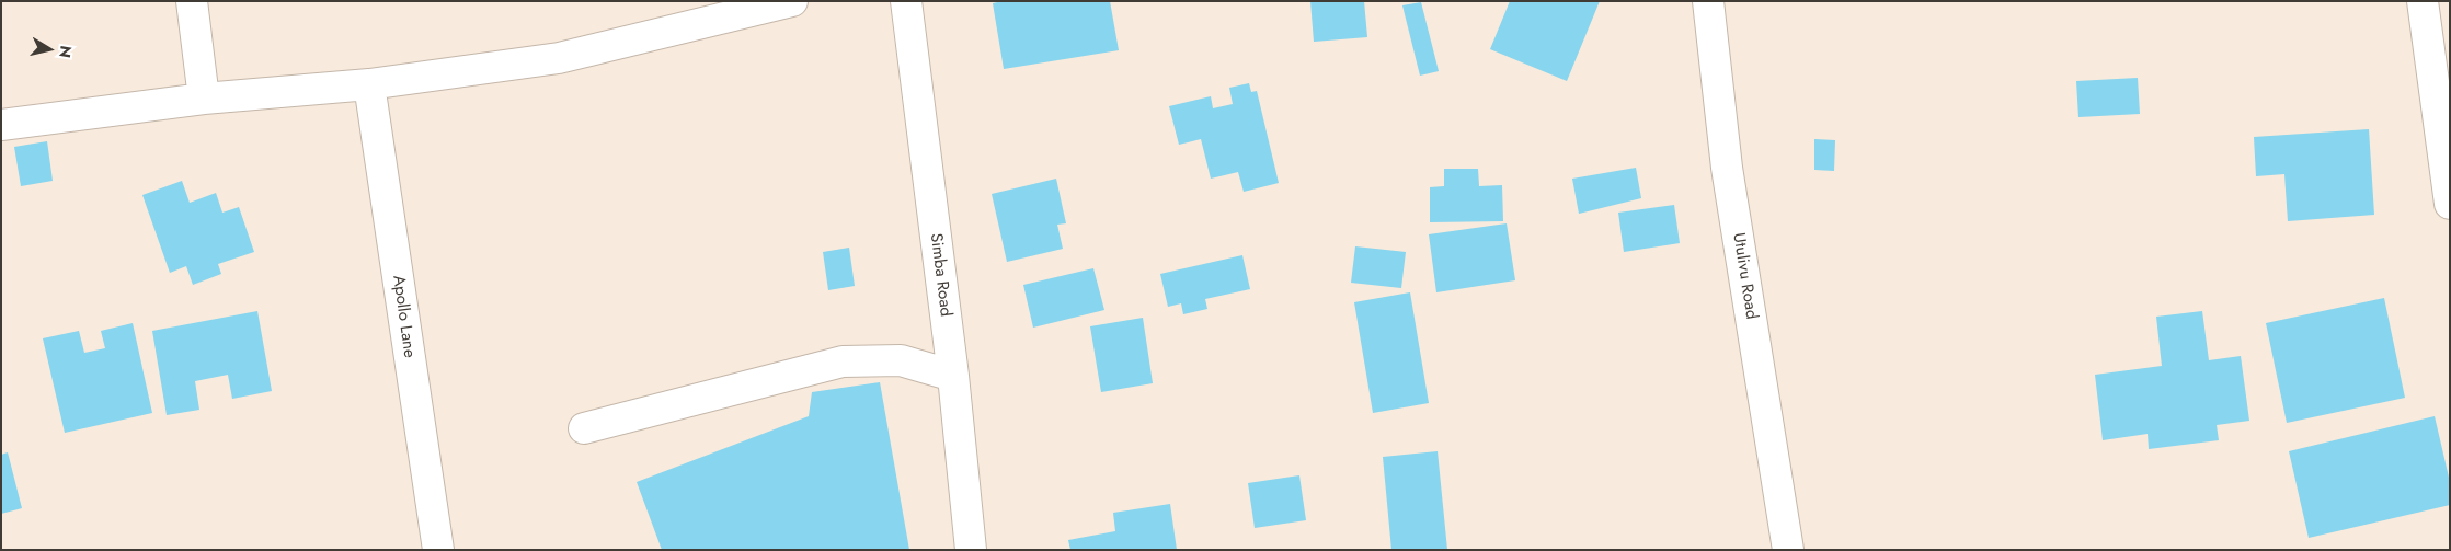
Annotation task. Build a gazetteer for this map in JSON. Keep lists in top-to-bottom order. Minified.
{"streets":{"street":["Simba Road","Utulivu Road","Apollo Lane"]},"north":"right"}
